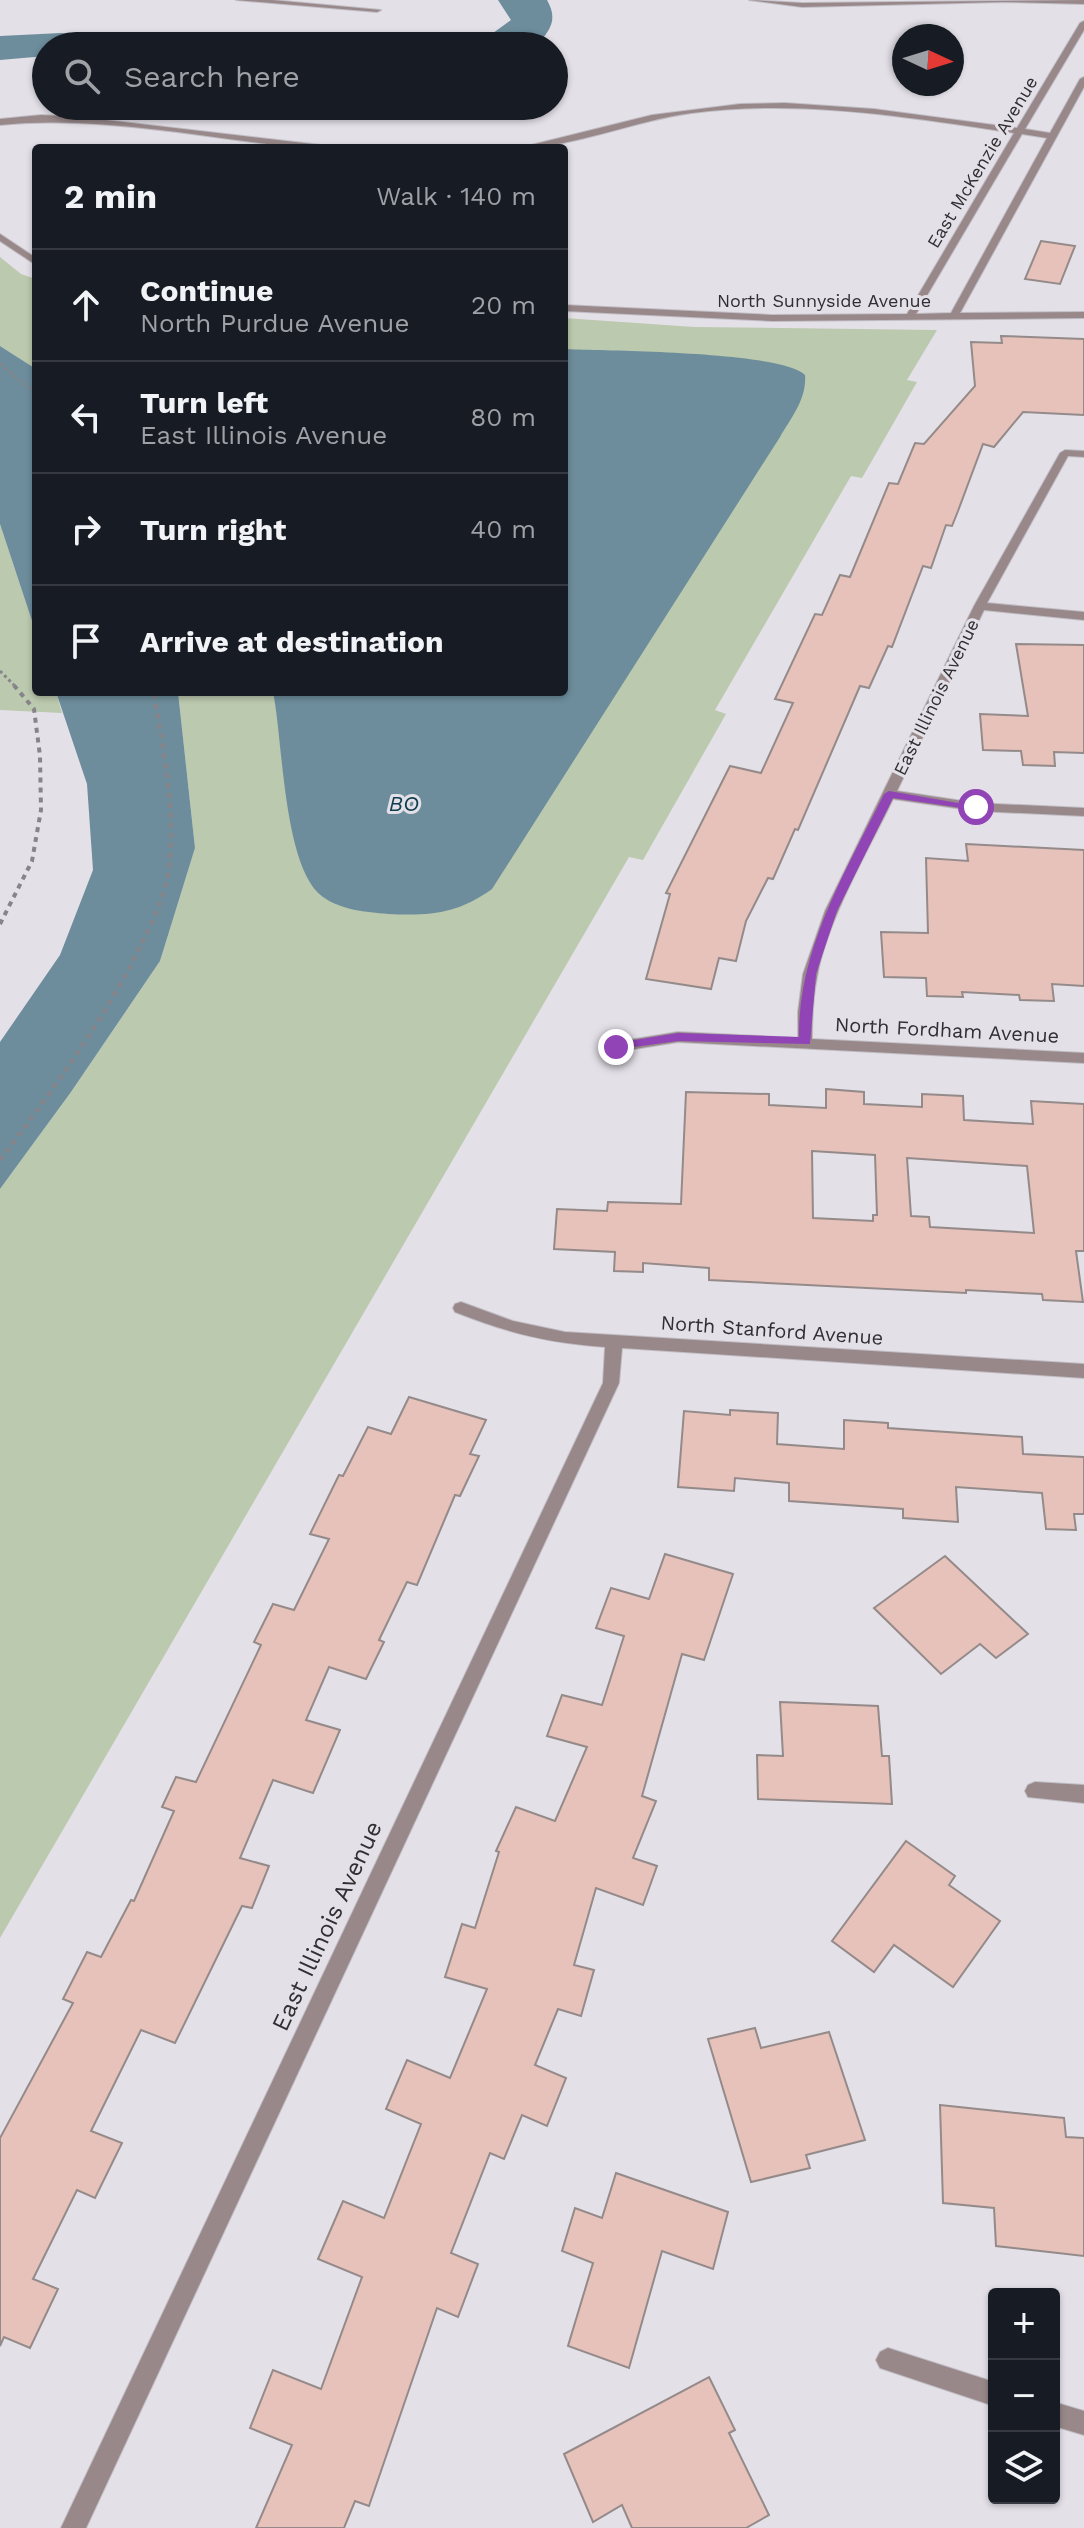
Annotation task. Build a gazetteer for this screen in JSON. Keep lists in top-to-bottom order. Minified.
{"streets":{"street":["East McKenzie Avenue","North Sunnyside Avenue","East Illinois Avenue","North Fordham Avenue","North Stanford Avenue"]},"crossings":[["East McKenzie Avenue","North Sunnyside Avenue"],["East Illinois Avenue","North Fordham Avenue"],["East Illinois Avenue","North Stanford Avenue"]],"water":["BO"],"north":"right","page":{"search":"Search here","heading":["2 min","Walk · 140 m"],"list":[["Continue","North Purdue Avenue","20 m"],["Turn left","East Illinois Avenue","80 m"],["Turn right","40 m"],"Arrive at destination"],"map_buttons":["+","−"]}}
